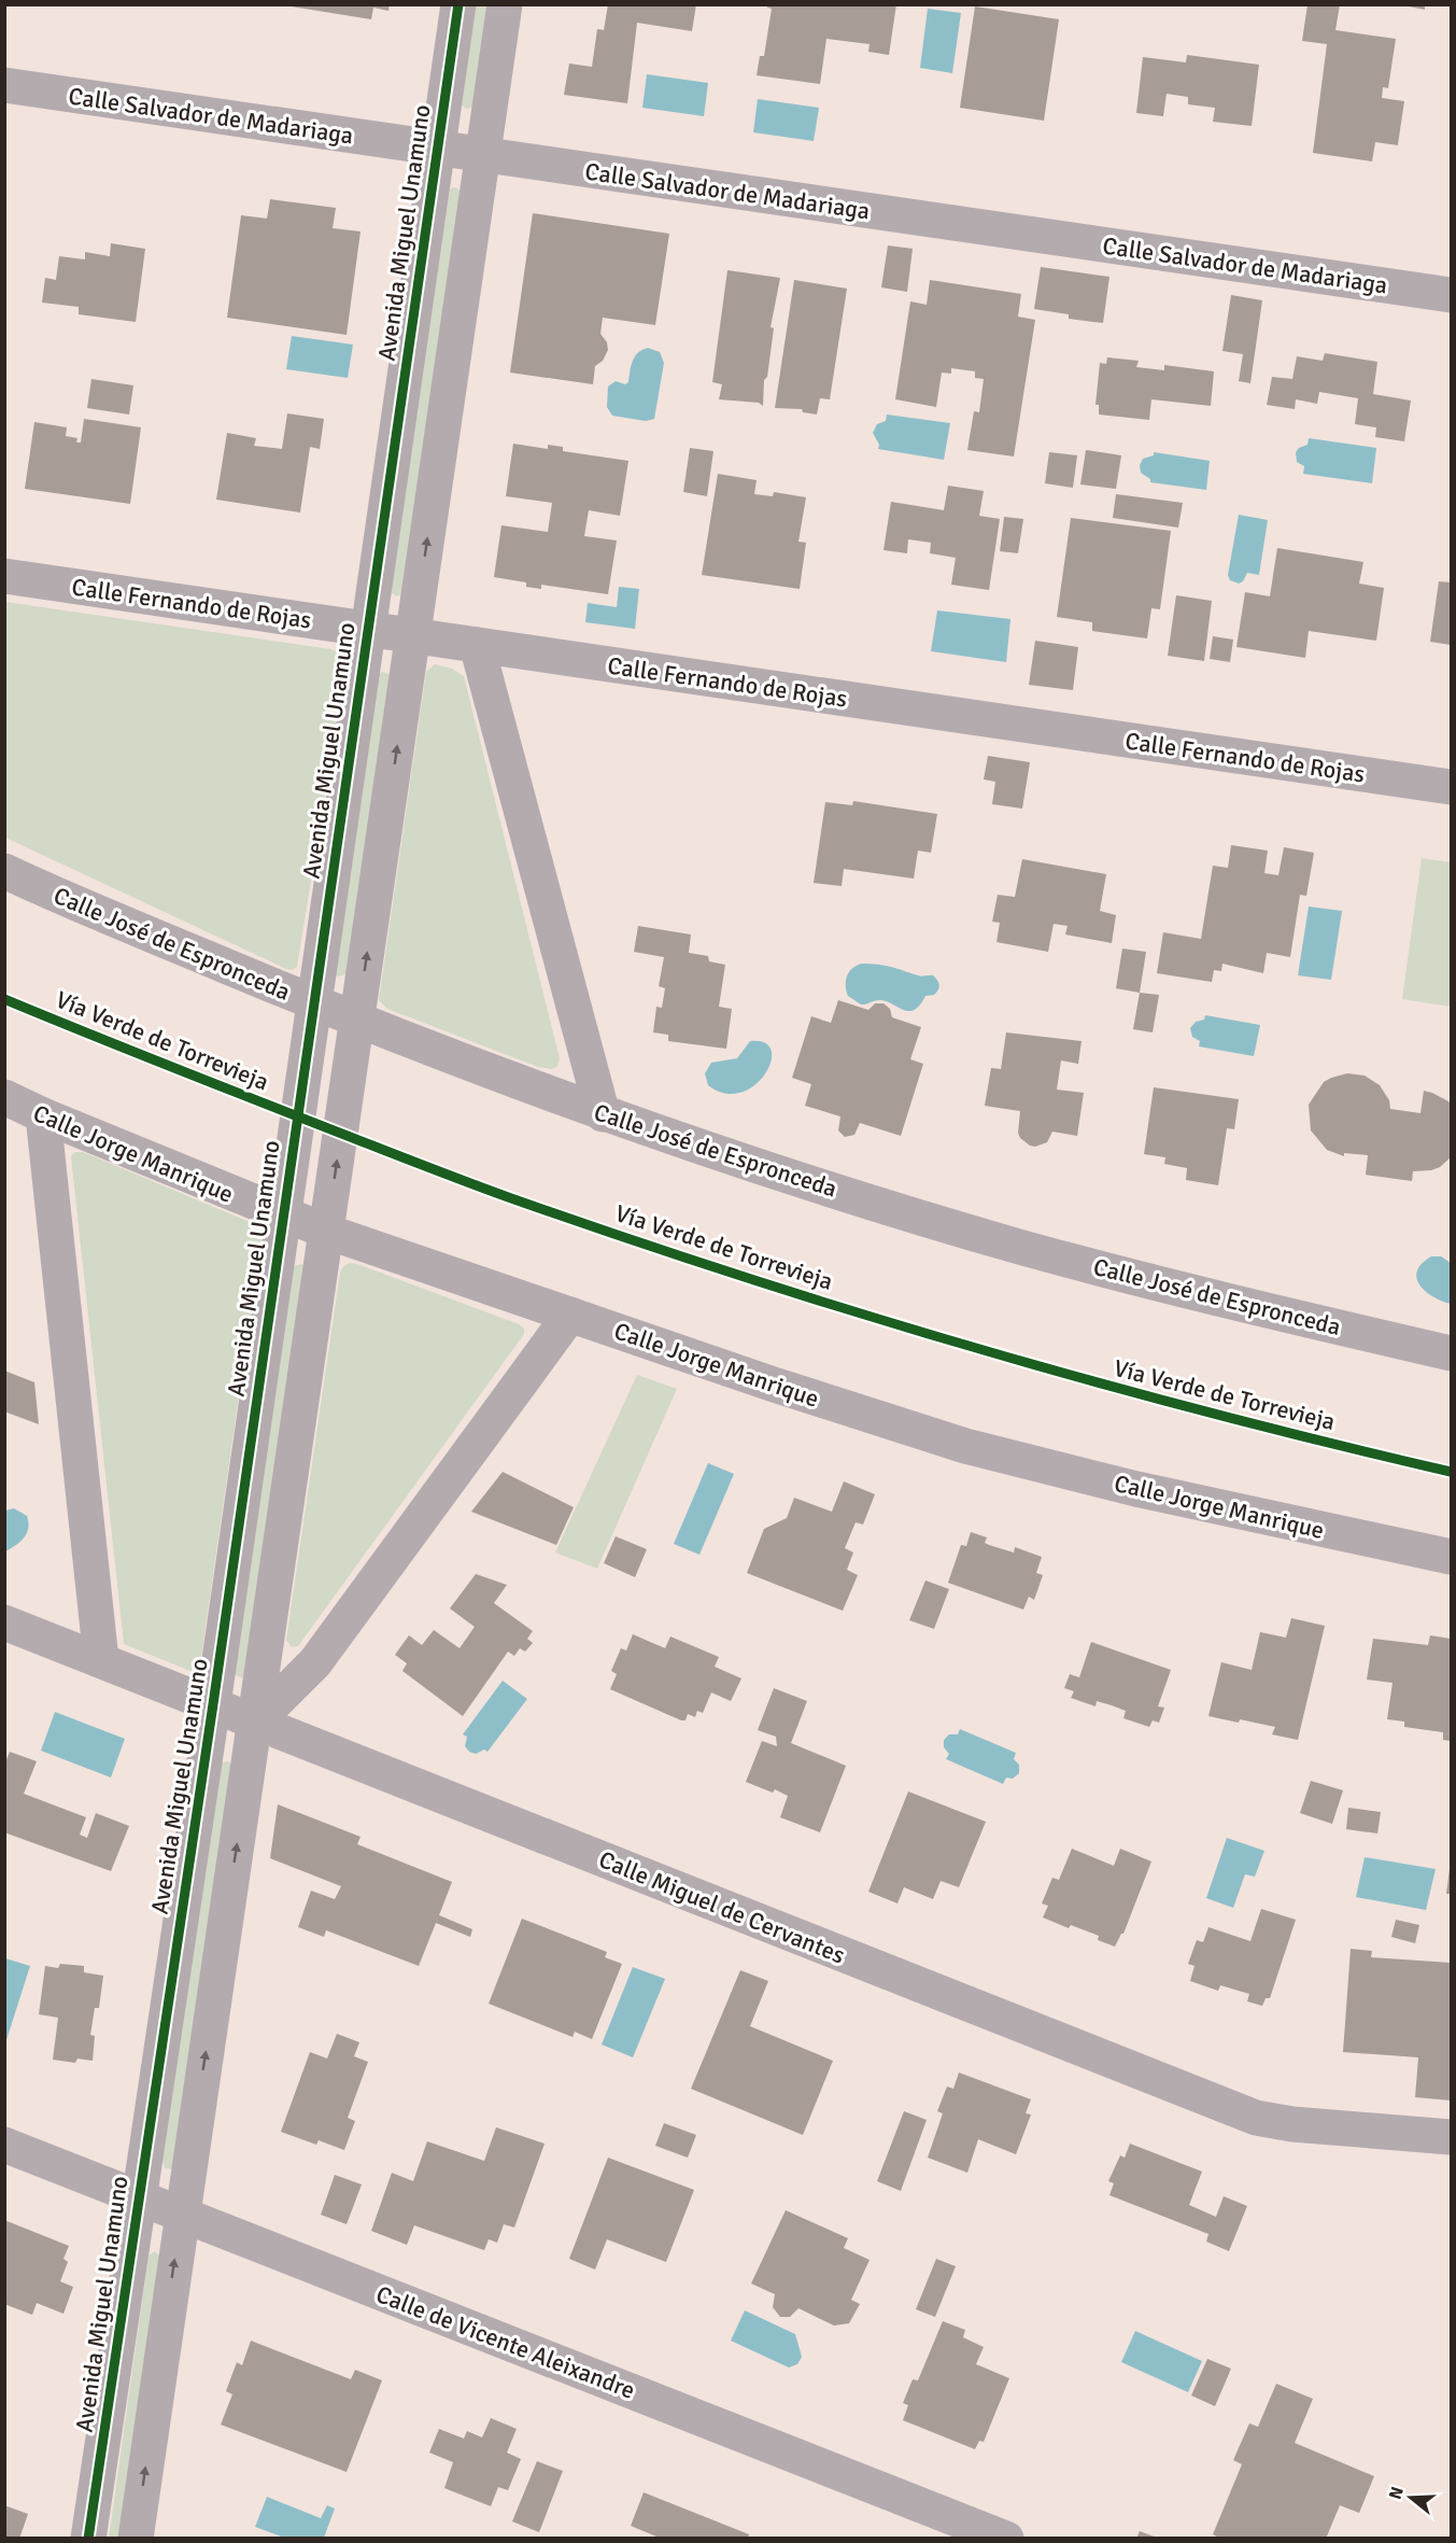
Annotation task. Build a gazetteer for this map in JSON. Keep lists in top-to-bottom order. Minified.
{"streets":{"street":["Calle Salvador de Madariaga","Avenida Miguel Unamuno","Calle Fernando de Rojas","Calle José de Espronceda","Calle Jorge Manrique","Calle Miguel de Cervantes","Calle de Vicente Aleixandre"],"cycle path":["Vía Verde de Torrevieja"]},"crossings":[["Calle Salvador de Madariaga","Avenida Miguel Unamuno"],["Avenida Miguel Unamuno","Calle Fernando de Rojas"],["Avenida Miguel Unamuno","Calle José de Espronceda"],["Avenida Miguel Unamuno","Calle Jorge Manrique"],["Avenida Miguel Unamuno","Calle Miguel de Cervantes"],["Avenida Miguel Unamuno","Calle de Vicente Aleixandre"]],"north":"left"}
